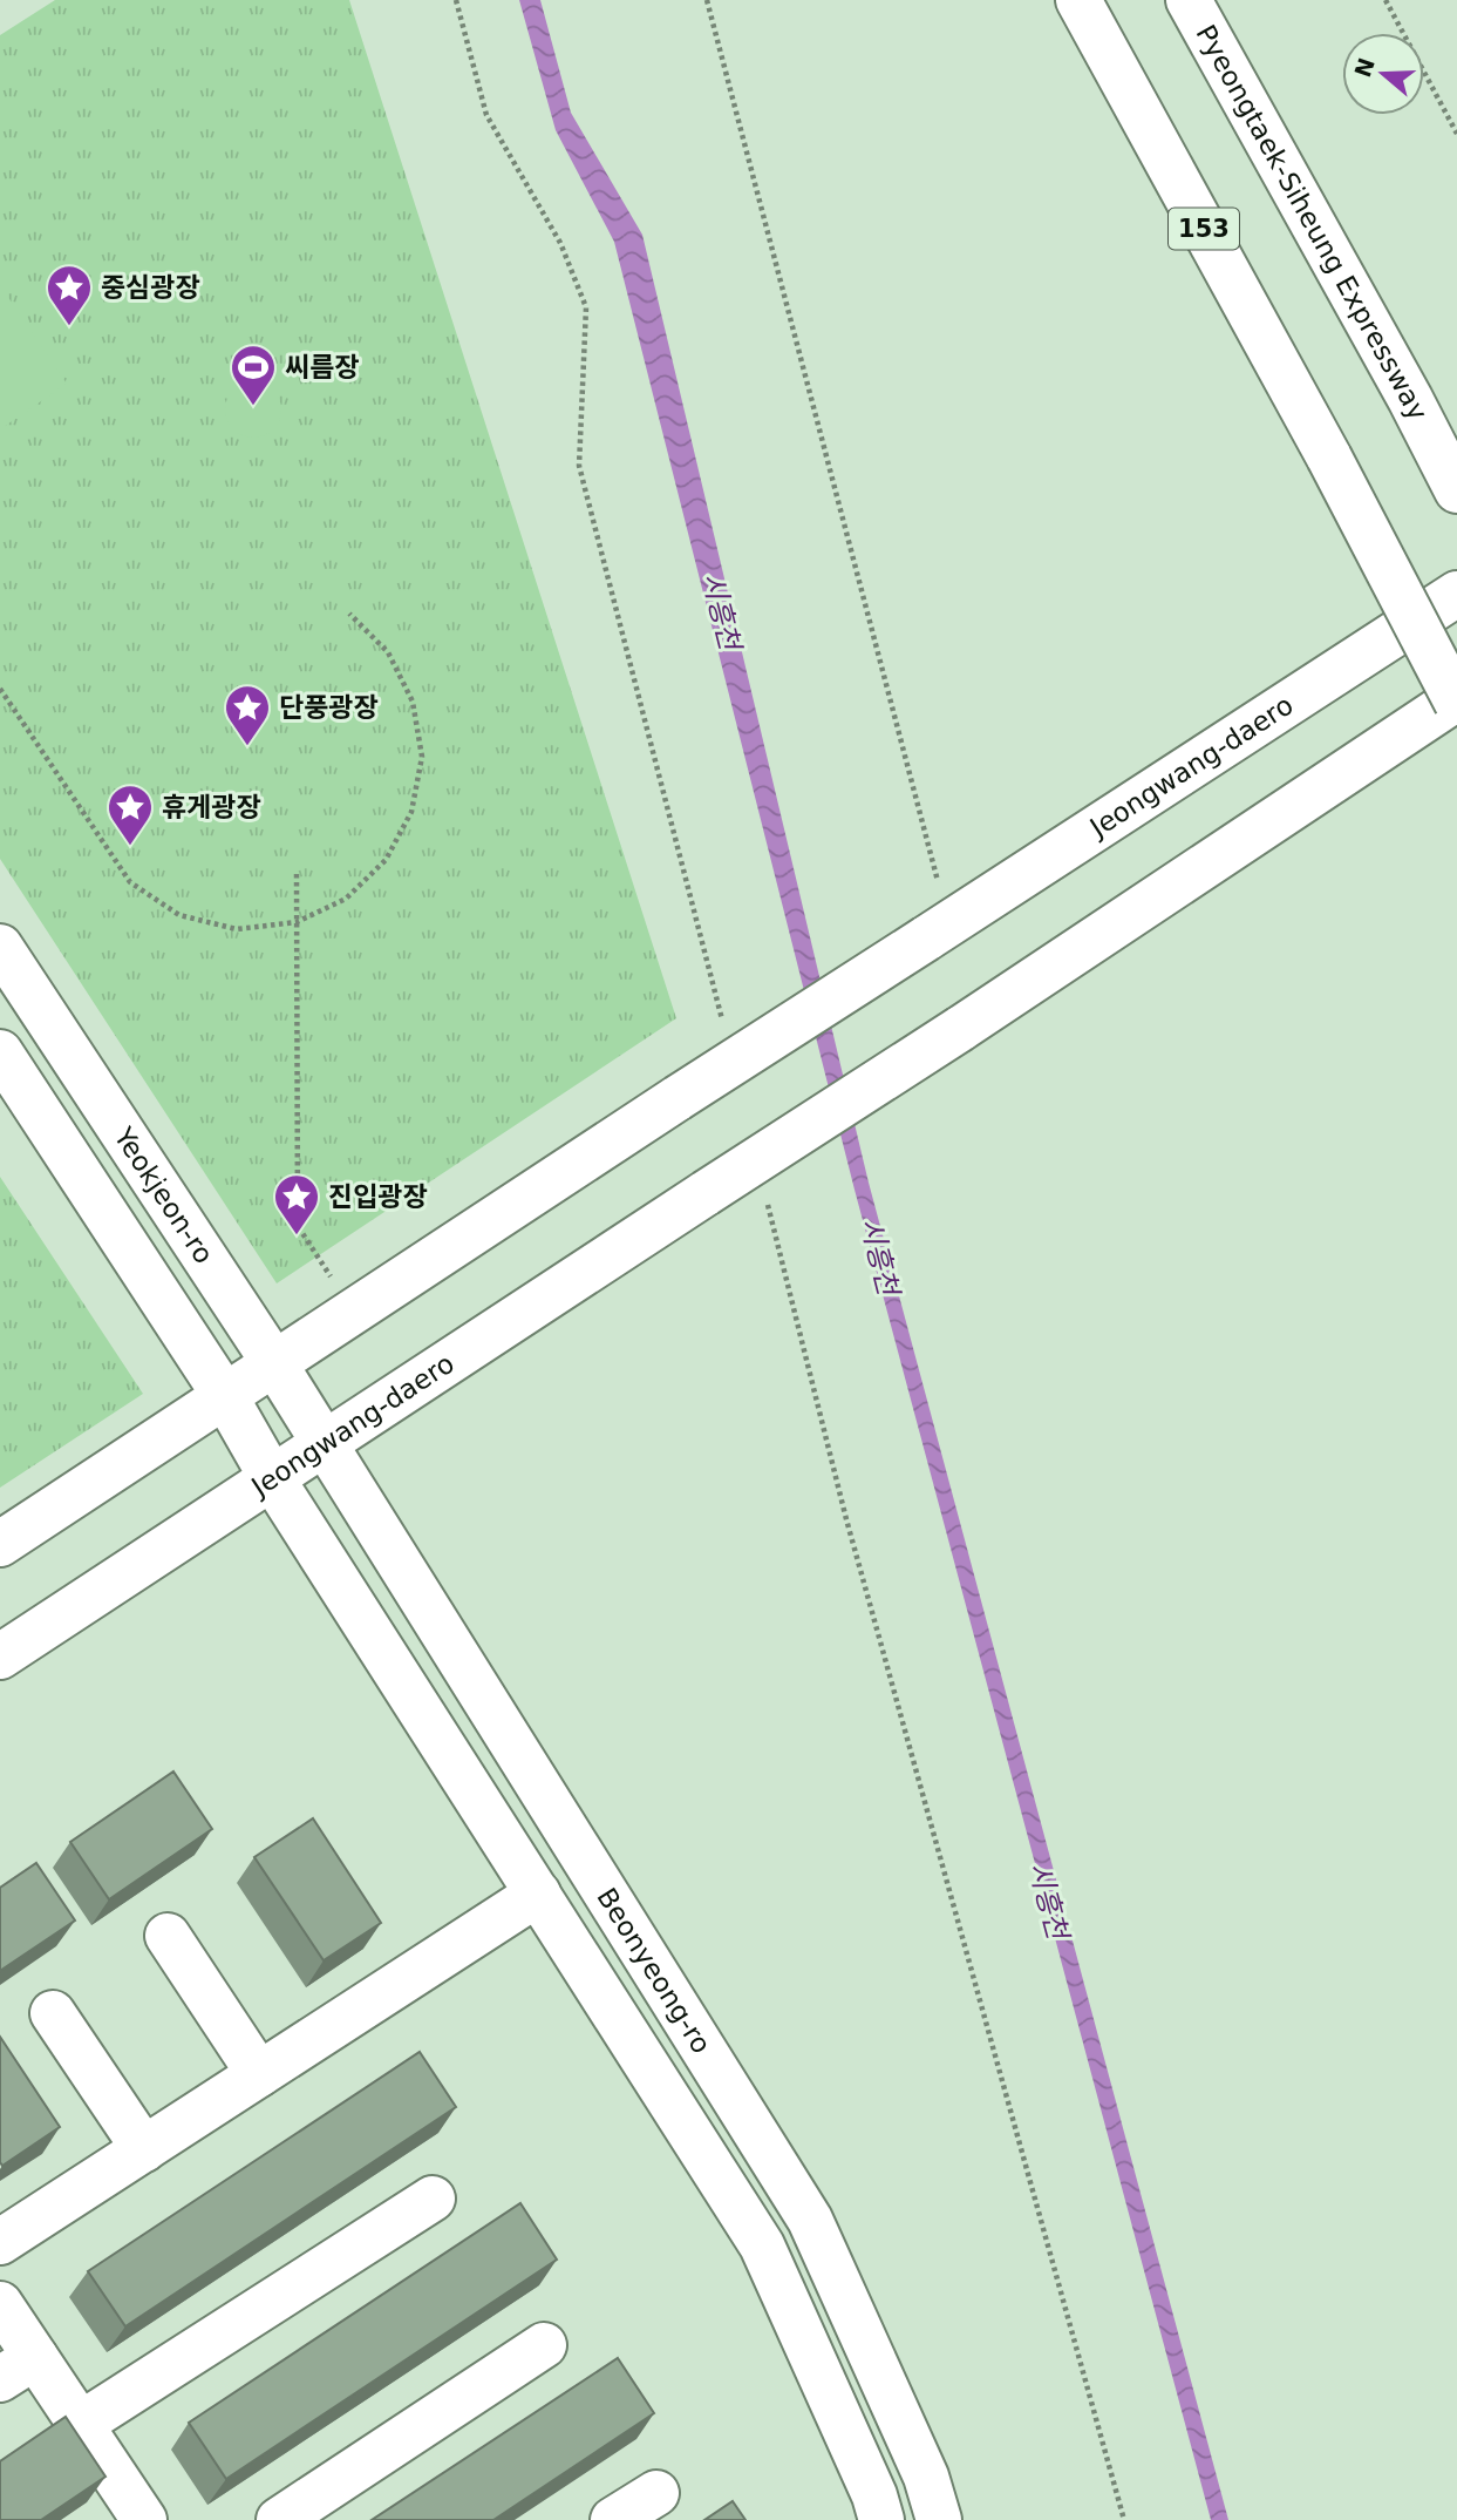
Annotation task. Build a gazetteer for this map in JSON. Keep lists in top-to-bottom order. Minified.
{"streets":{"main road":["Pyeongtaek-Siheung Expressway","153","Jeongwang-daero","Yeokjeon-ro","Beonyeong-ro"]},"crossings":[["153","Jeongwang-daero"],["Jeongwang-daero","Yeokjeon-ro"],["Jeongwang-daero","Beonyeong-ro"],["Yeokjeon-ro","Beonyeong-ro"]],"water":["시흥천"],"places":{"place":["중심광장","단풍광장","휴게광장","진입광장"],"sports":["씨름장"]},"north":"left"}
